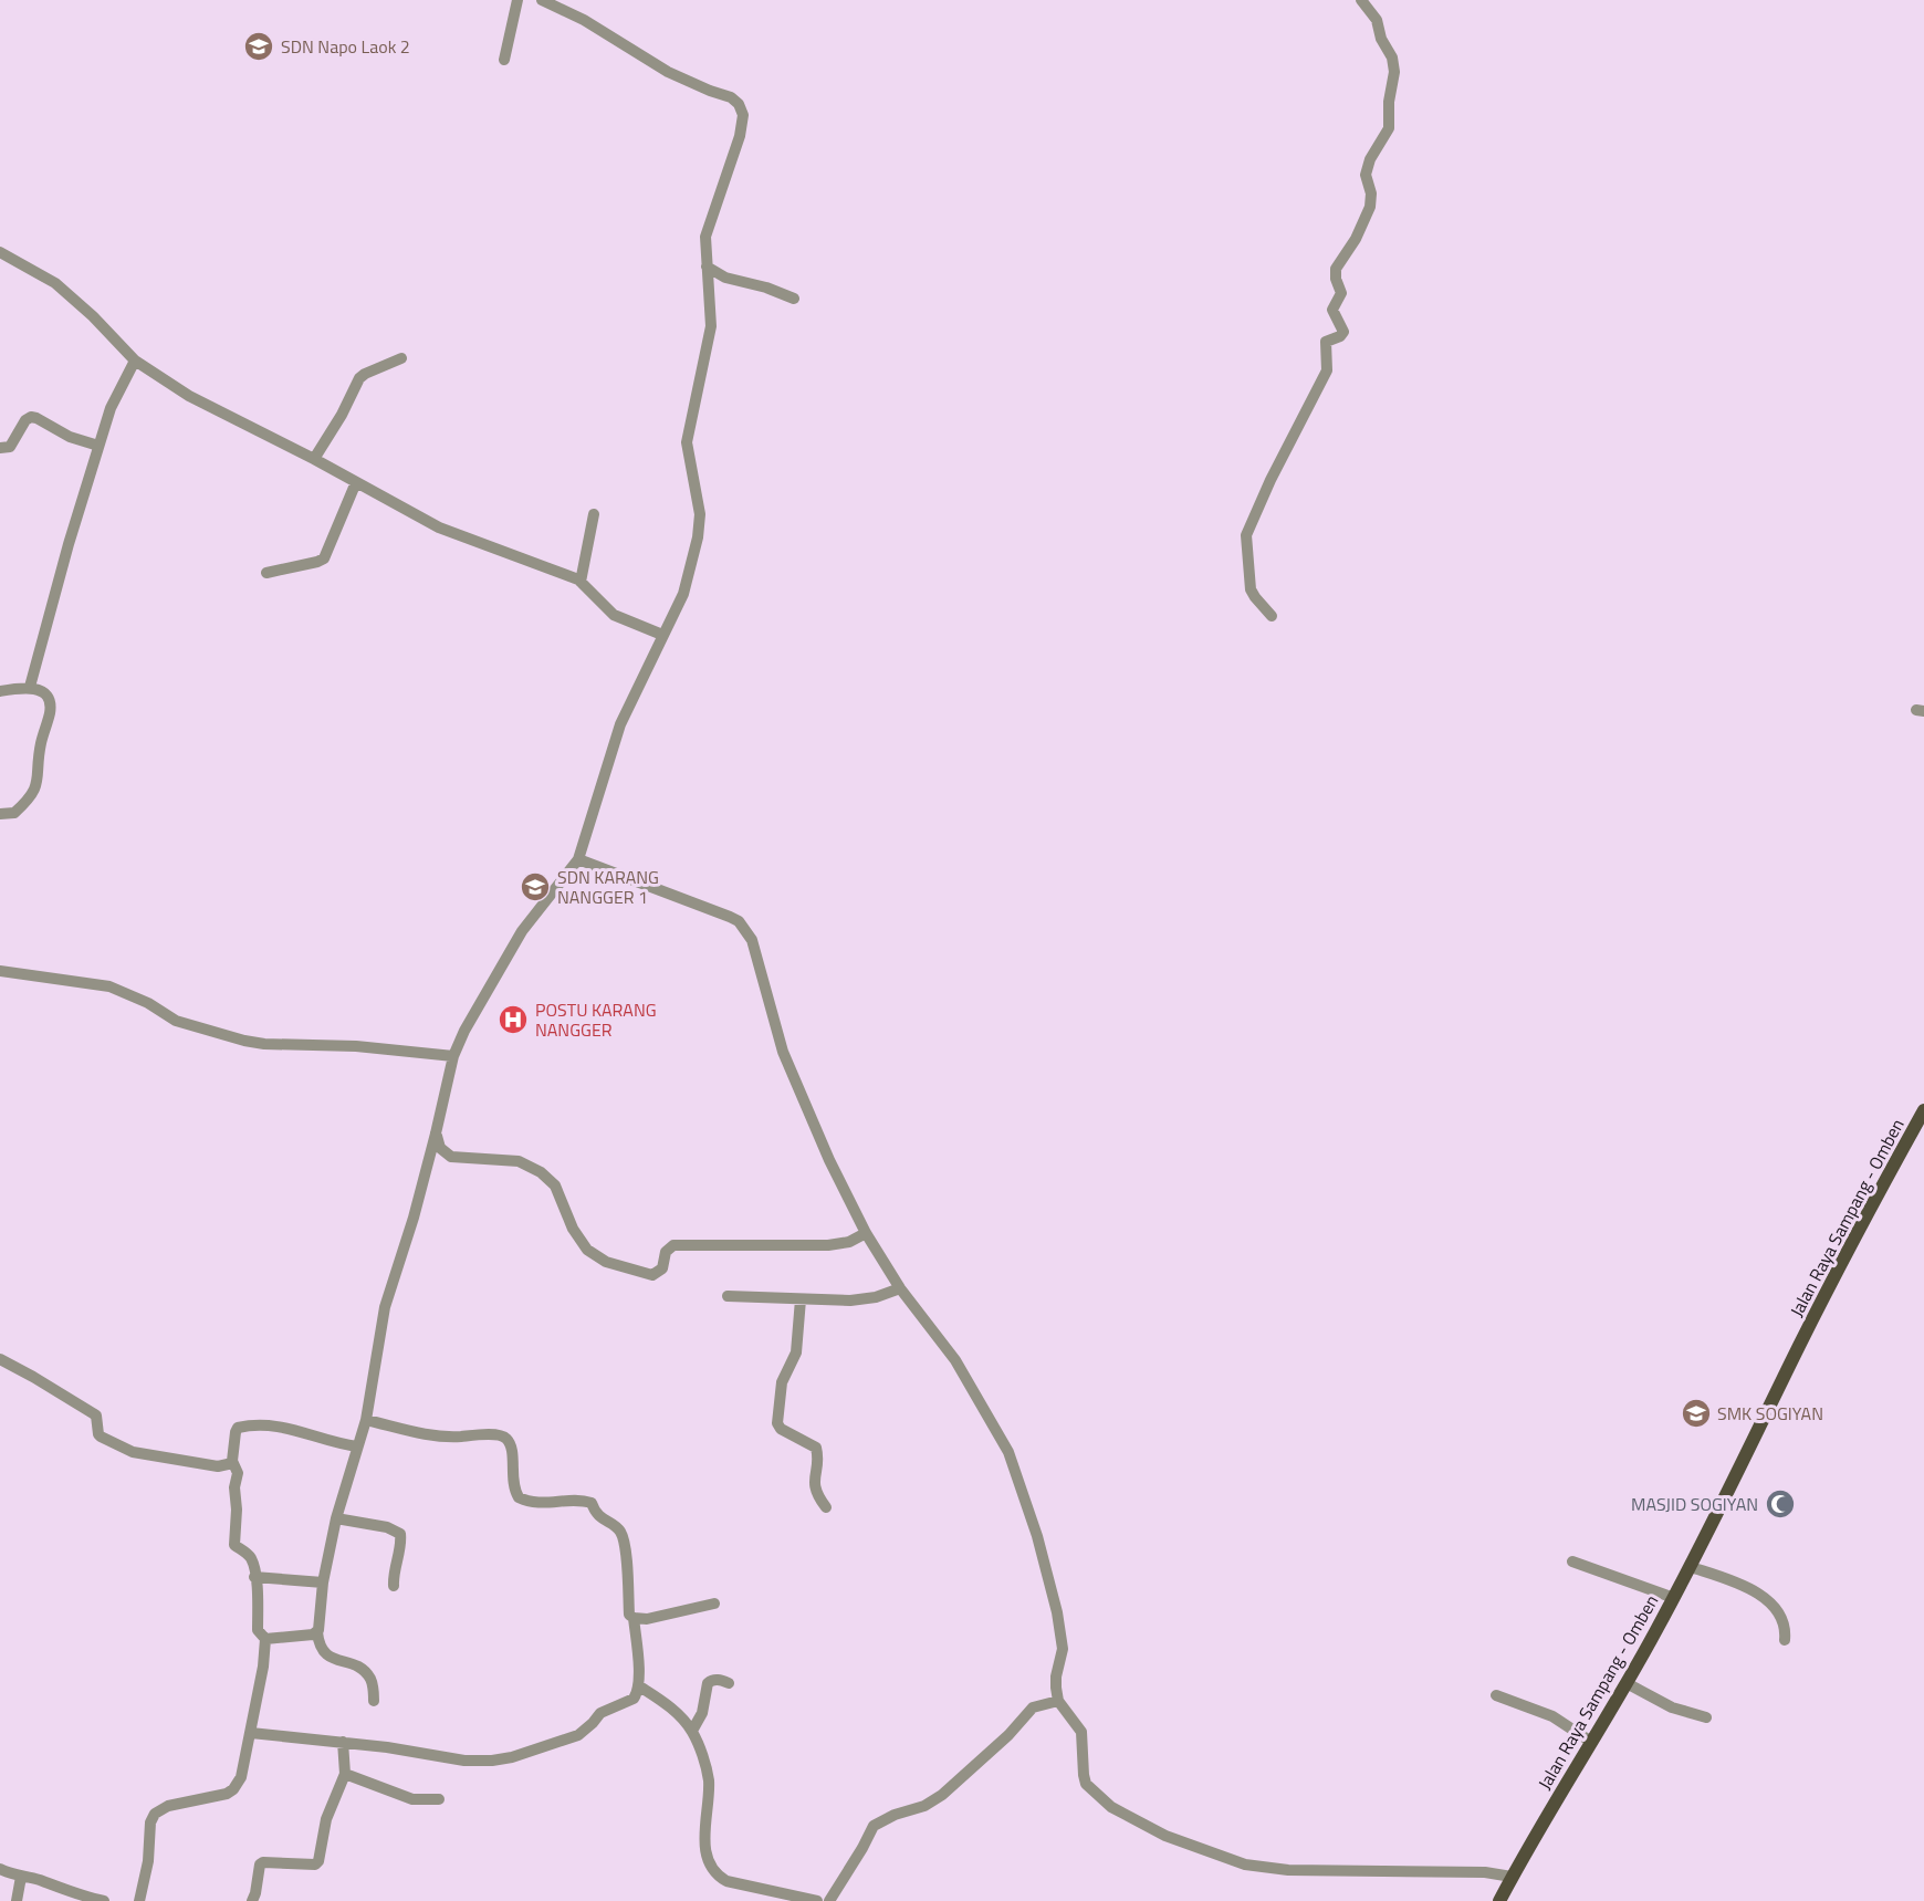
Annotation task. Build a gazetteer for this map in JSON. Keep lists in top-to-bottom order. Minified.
{"streets":{"main road":["Jalan Raya Sampang - Omben"]},"places":{"school or university":["SDN Napo Laok 2","SDN KARANG NANGGER 1","SMK SOGIYAN"],"hospital":["POSTU KARANG NANGGER"],"mosque":["MASJID SOGIYAN"]}}
